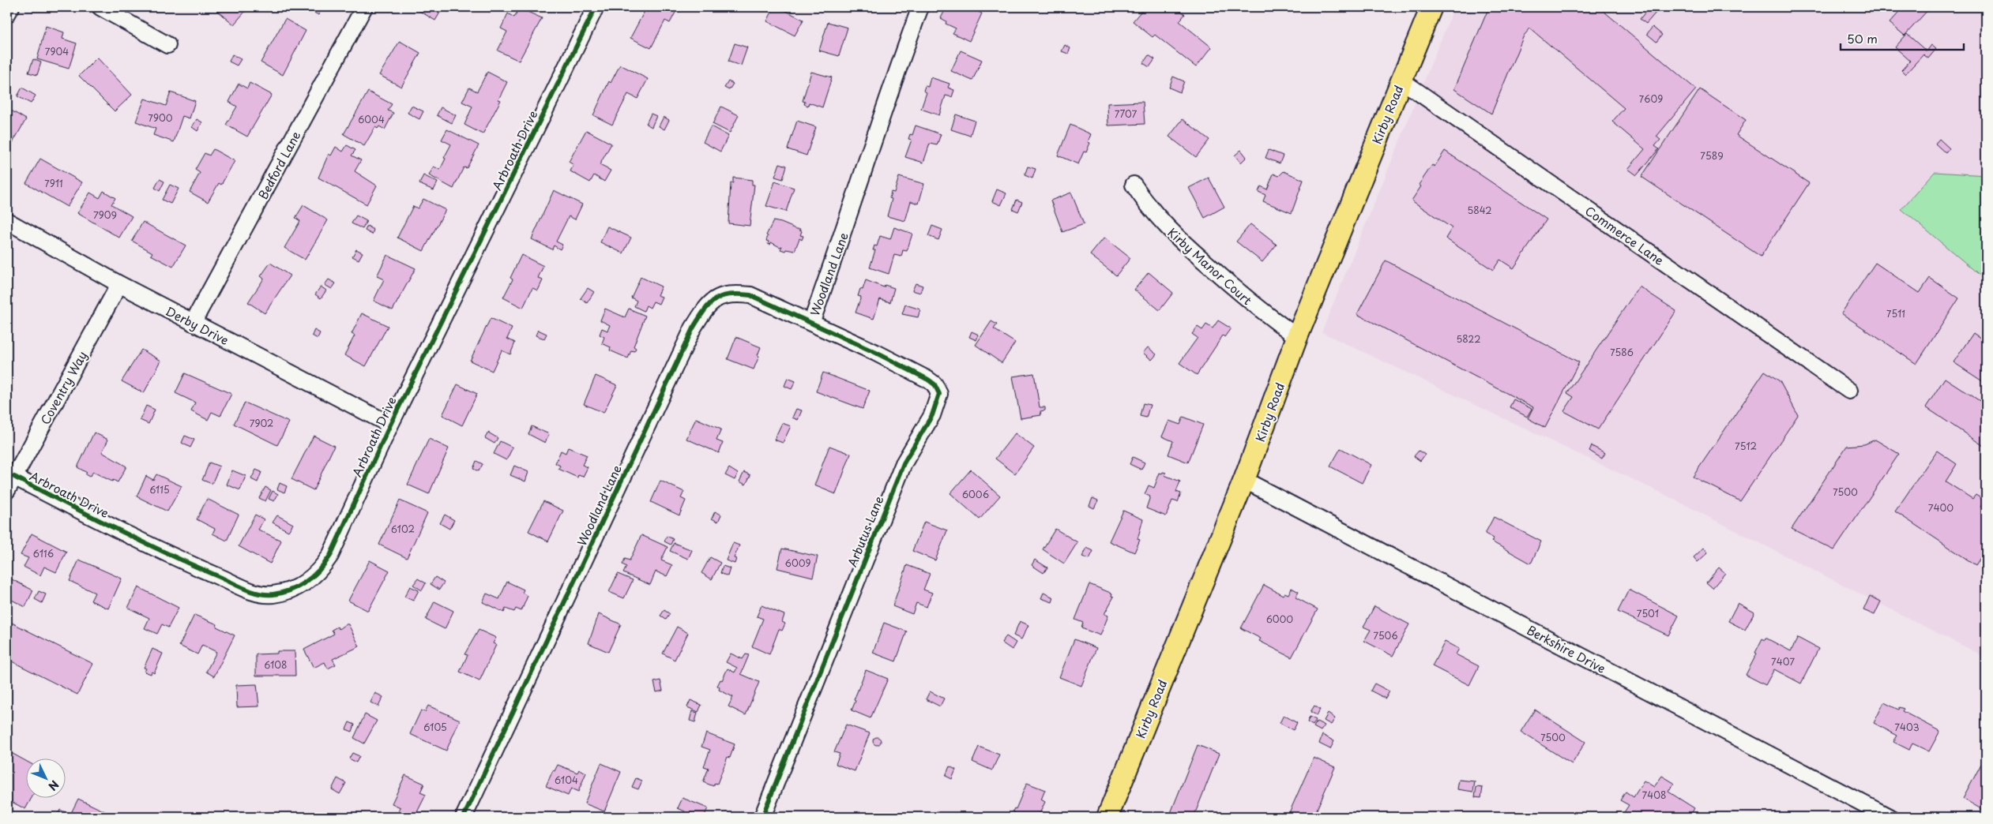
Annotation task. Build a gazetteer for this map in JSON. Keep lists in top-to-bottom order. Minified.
{"streets":{"main road":["Kirby Road"],"street":["Arbroath Drive","Bedford Lane","Commerce Lane","Kirby Manor Court","Woodland Lane","Derby Drive","Coventry Way","Arbutus Lane","Berkshire Drive"]},"crossings":[["Kirby Road","Commerce Lane"],["Kirby Road","Kirby Manor Court"],["Kirby Road","Berkshire Drive"],["Arbroath Drive","Derby Drive"],["Arbroath Drive","Coventry Way"],["Bedford Lane","Derby Drive"],["Woodland Lane","Arbutus Lane"],["Derby Drive","Coventry Way"]],"house_numbers":["7904","7609","7707","7900","6004","7589","7911","5842","7909","7511","5822","7586","7902","7512","6115","7500","6006","7400","6102","6116","6009","7501","6000","7506","7407","6108","6105","7403","7500","6104","7408"],"scale_bar":"50 m","north":"bottom right"}
